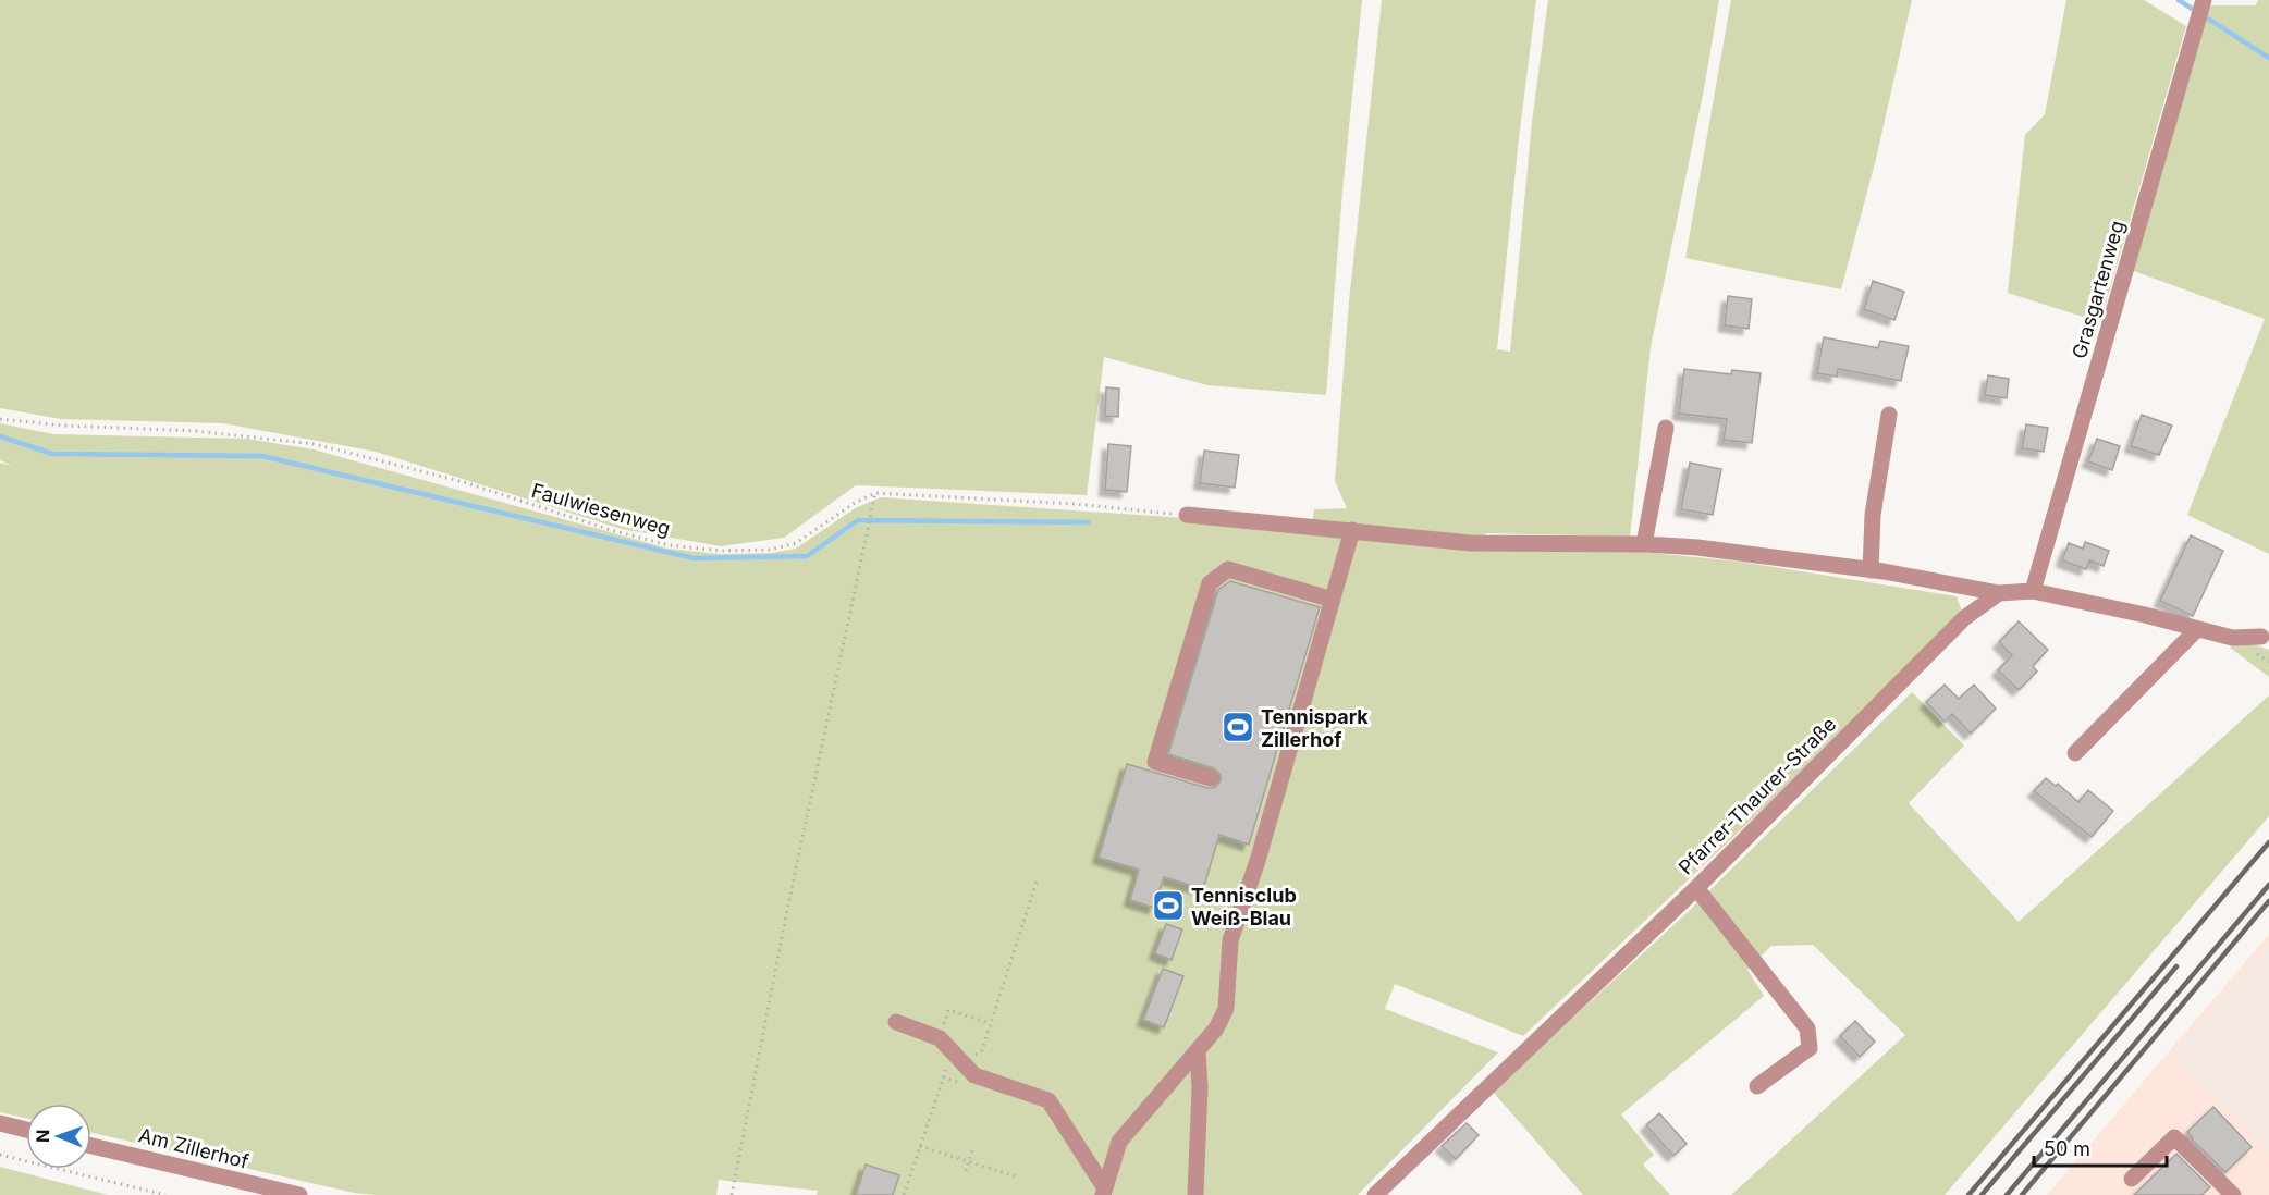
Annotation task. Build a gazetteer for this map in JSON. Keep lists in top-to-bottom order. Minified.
{"streets":{"street":["Grasgartenweg","Pfarrer-Thaurer-Straße","Am Zillerhof"],"path":["Faulwiesenweg"]},"places":{"sports":["Tennispark Zillerhof","Tennisclub Weiß-Blau"]},"scale_bar":"50 m","north":"left"}
